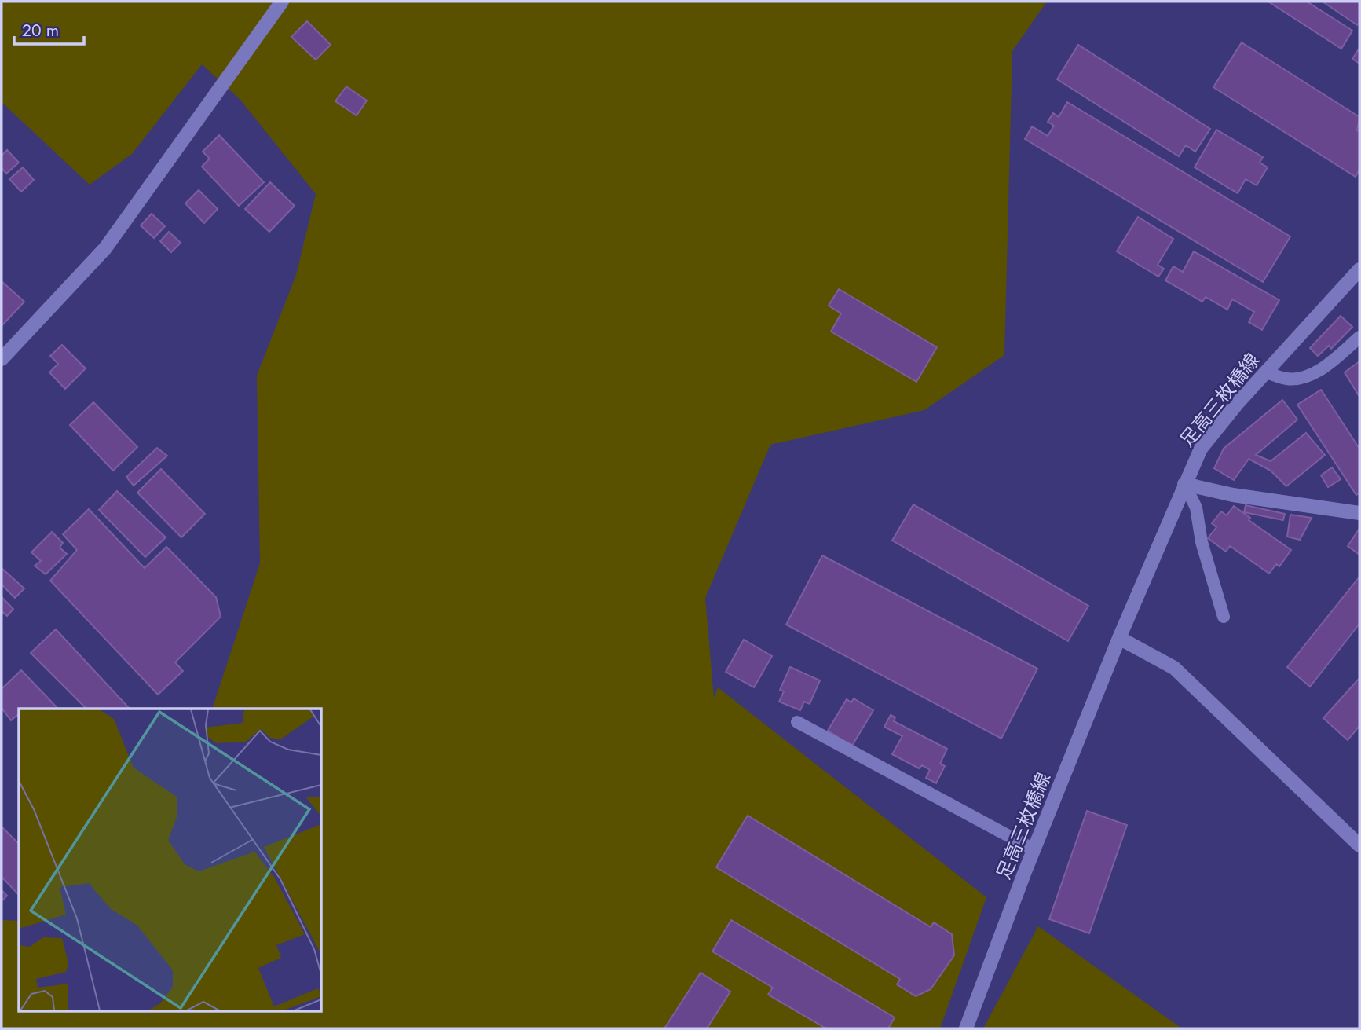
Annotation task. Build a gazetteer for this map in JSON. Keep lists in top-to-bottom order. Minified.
{"streets":{"main road":["足高三枚橋線"]},"scale_bar":"20 m"}
